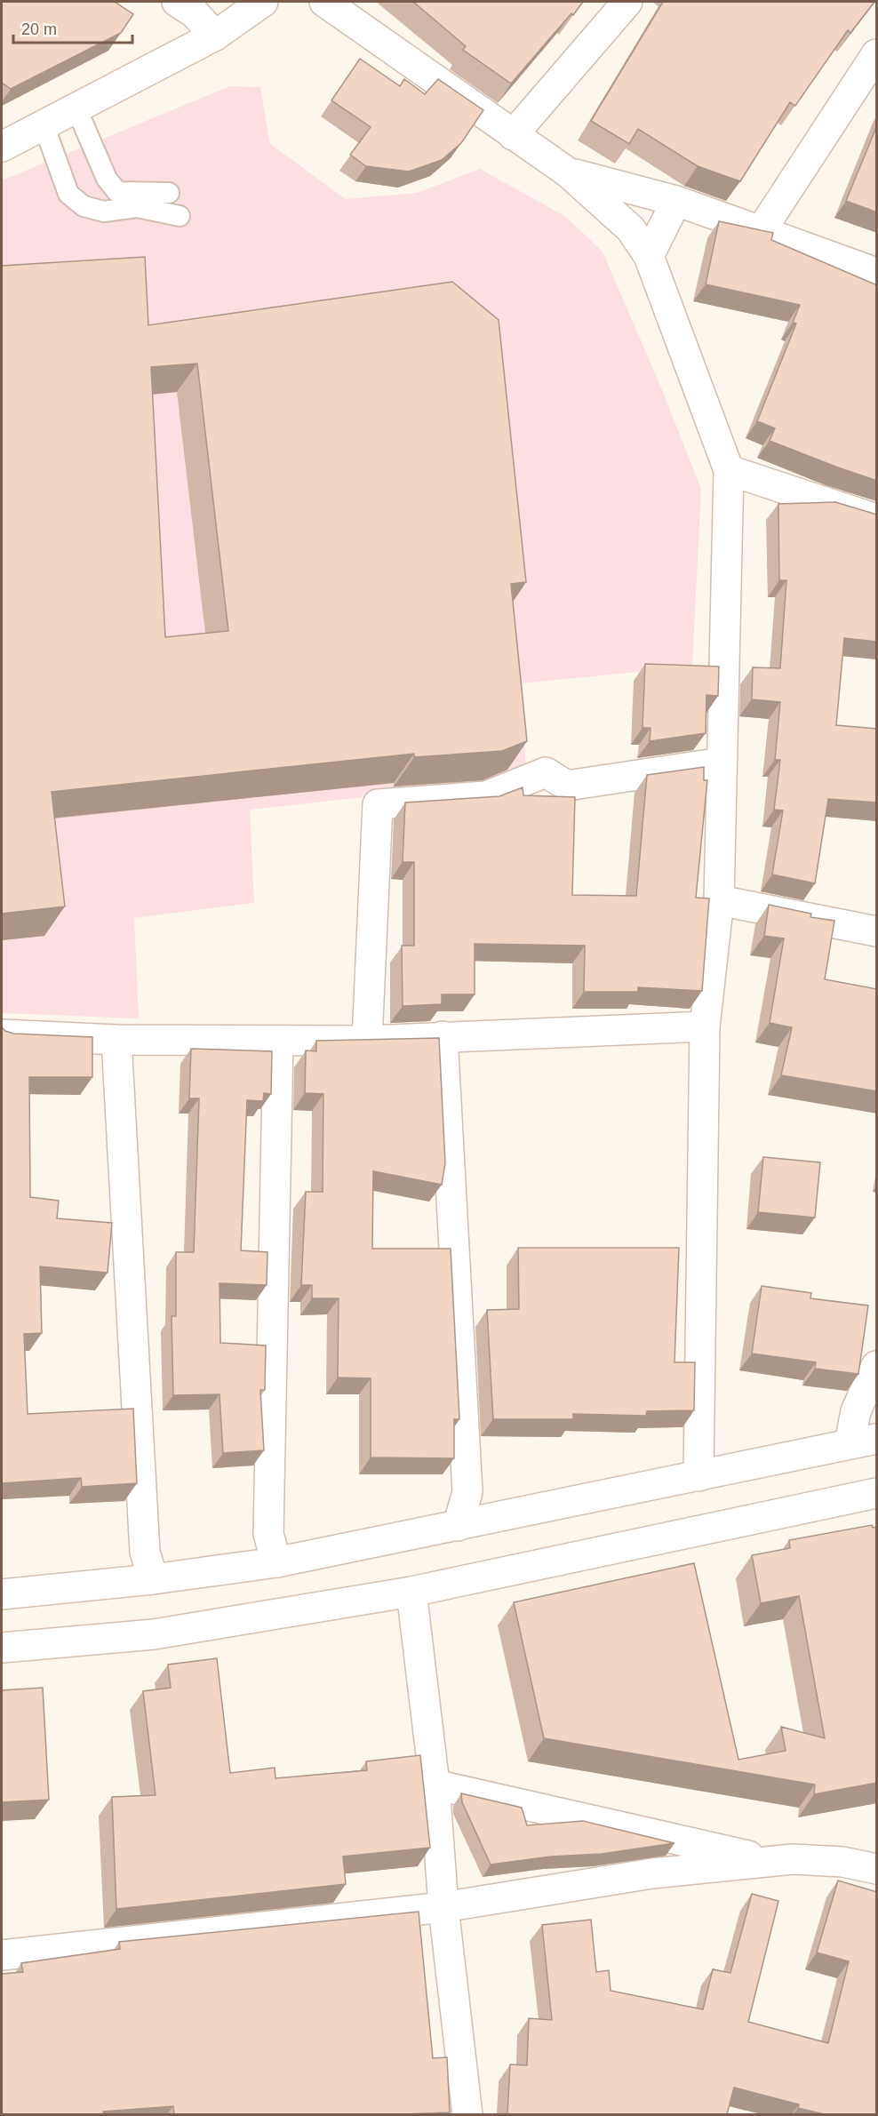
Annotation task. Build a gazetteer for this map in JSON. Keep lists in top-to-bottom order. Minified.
{"scale_bar":"20 m"}
